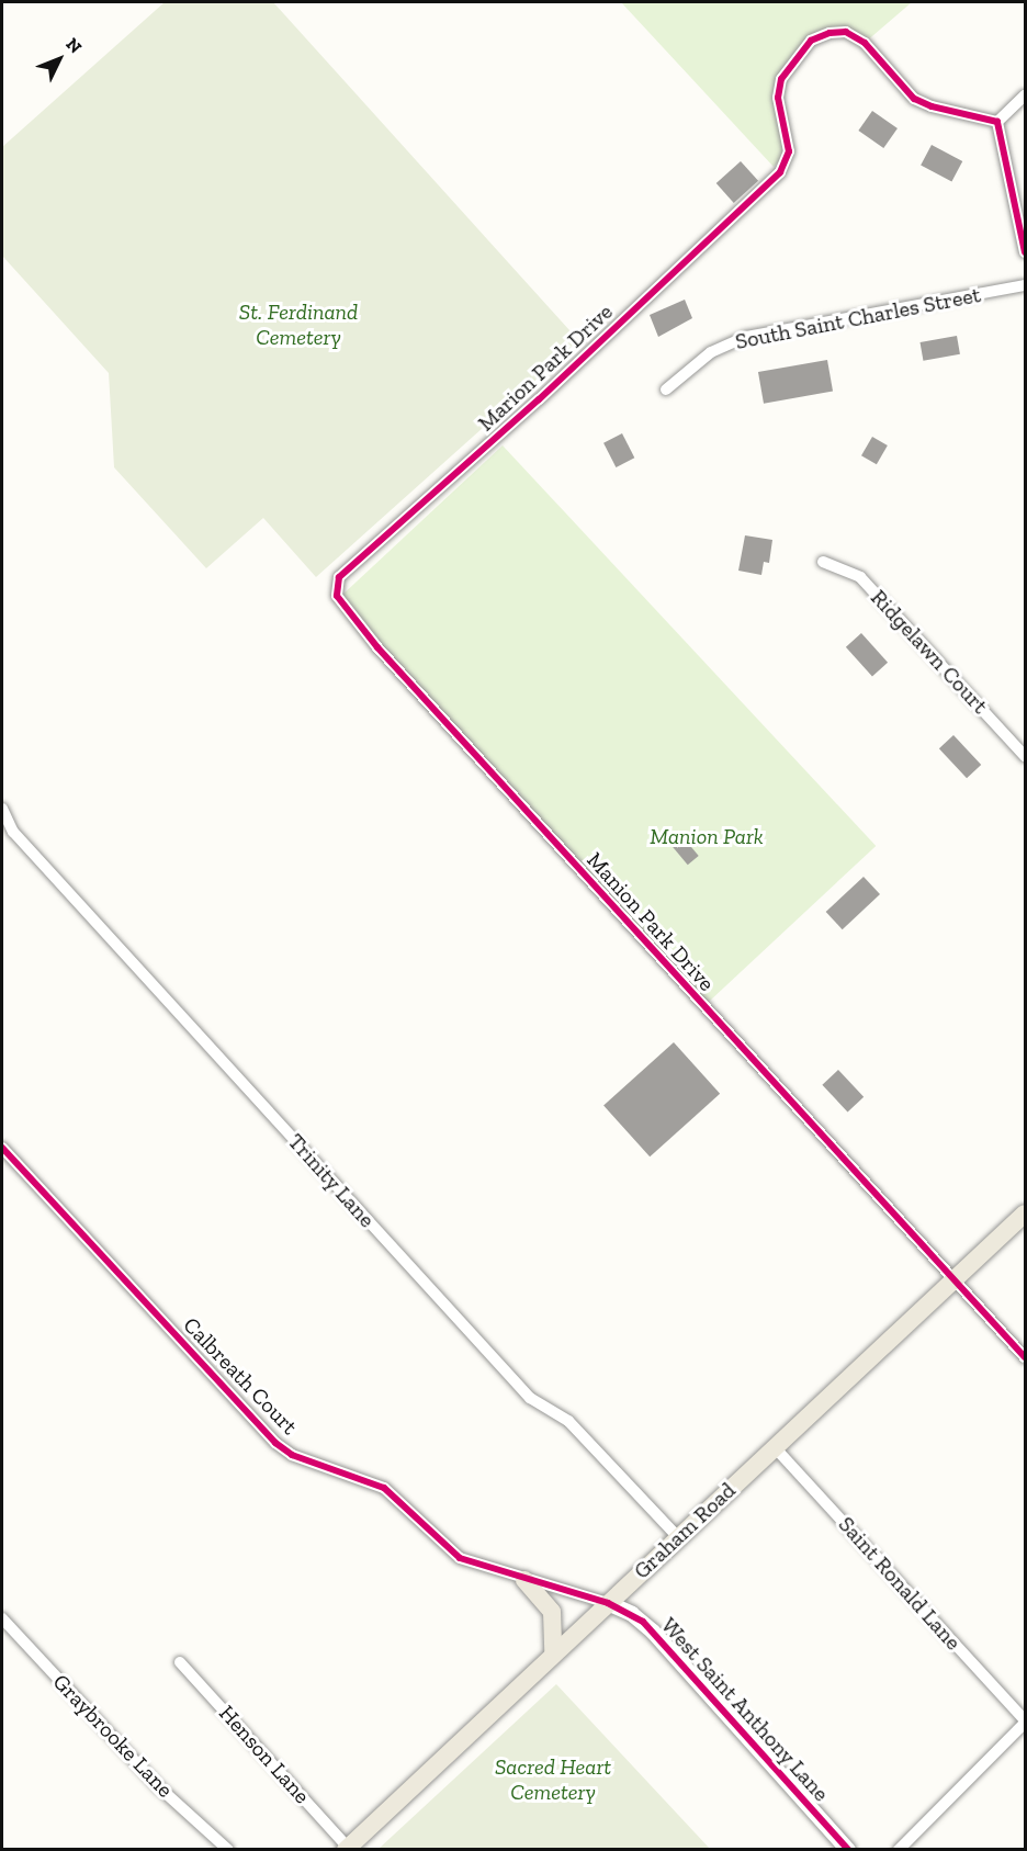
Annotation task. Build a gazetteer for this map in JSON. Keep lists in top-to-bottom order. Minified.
{"streets":{"main road":["Graham Road"],"street":["South Saint Charles Street","Marion Park Drive","Ridgelawn Court","Manion Park Drive","Trinity Lane","Calbreath Court","Saint Ronald Lane","West Saint Anthony Lane","Graybrooke Lane","Henson Lane"]},"crossings":[["Marion Park Drive","Manion Park Drive"],["Manion Park Drive","Graham Road"],["Trinity Lane","Graham Road"],["Calbreath Court","Graham Road"],["Calbreath Court","West Saint Anthony Lane"],["Graham Road","Saint Ronald Lane"],["Graham Road","West Saint Anthony Lane"],["Graham Road","Henson Lane"]],"parks":["St. Ferdinand Cemetery","Manion Park","Sacred Heart Cemetery"],"north":"top right"}
